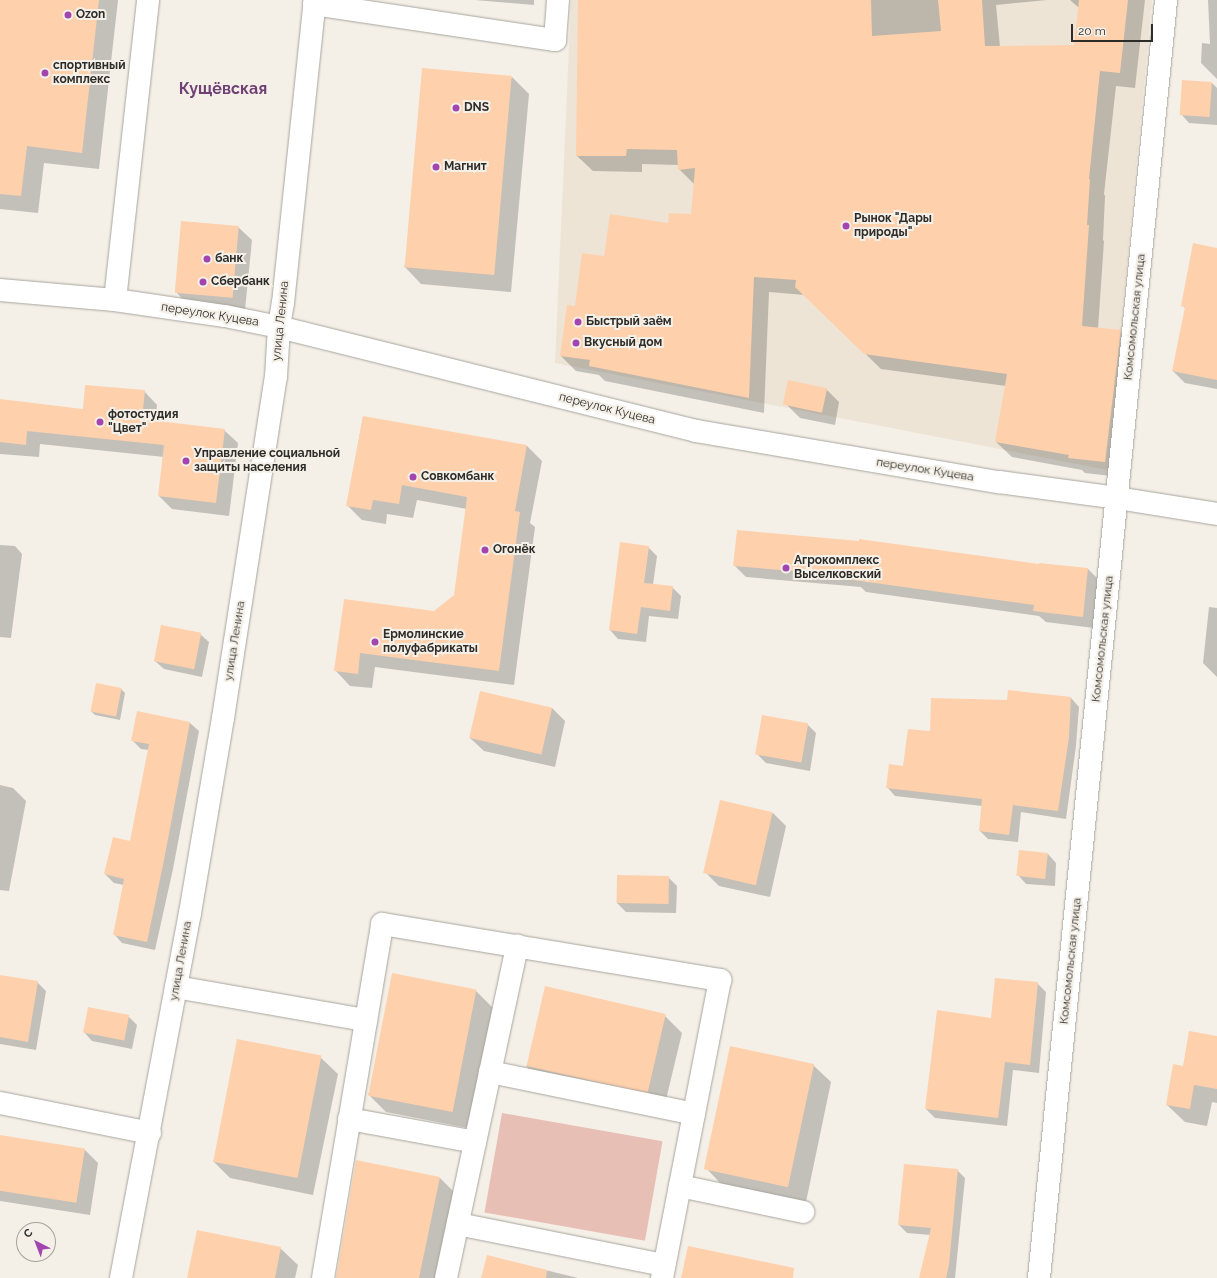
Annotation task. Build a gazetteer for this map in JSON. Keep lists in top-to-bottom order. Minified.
{"streets":{"street":["переулок Куцева","Комсомольская улица","улица Ленина"]},"crossings":[["переулок Куцева","Комсомольская улица"],["переулок Куцева","улица Ленина"]],"districts":["Кущёвская"],"places":["Ozon","спортивный комплекс","DNS","Магнит","Рынок \"Дары природы\"","банк","Сбербанк","Быстрый заём","Вкусный дом","фотостудия \"Цвет\"","Управление социальной защиты населения","Совкомбанк","Огонёк","Агрокомплекс Выселковский","Ермолинские полуфабрикаты"],"scale_bar":"20 m","north":"top left"}
